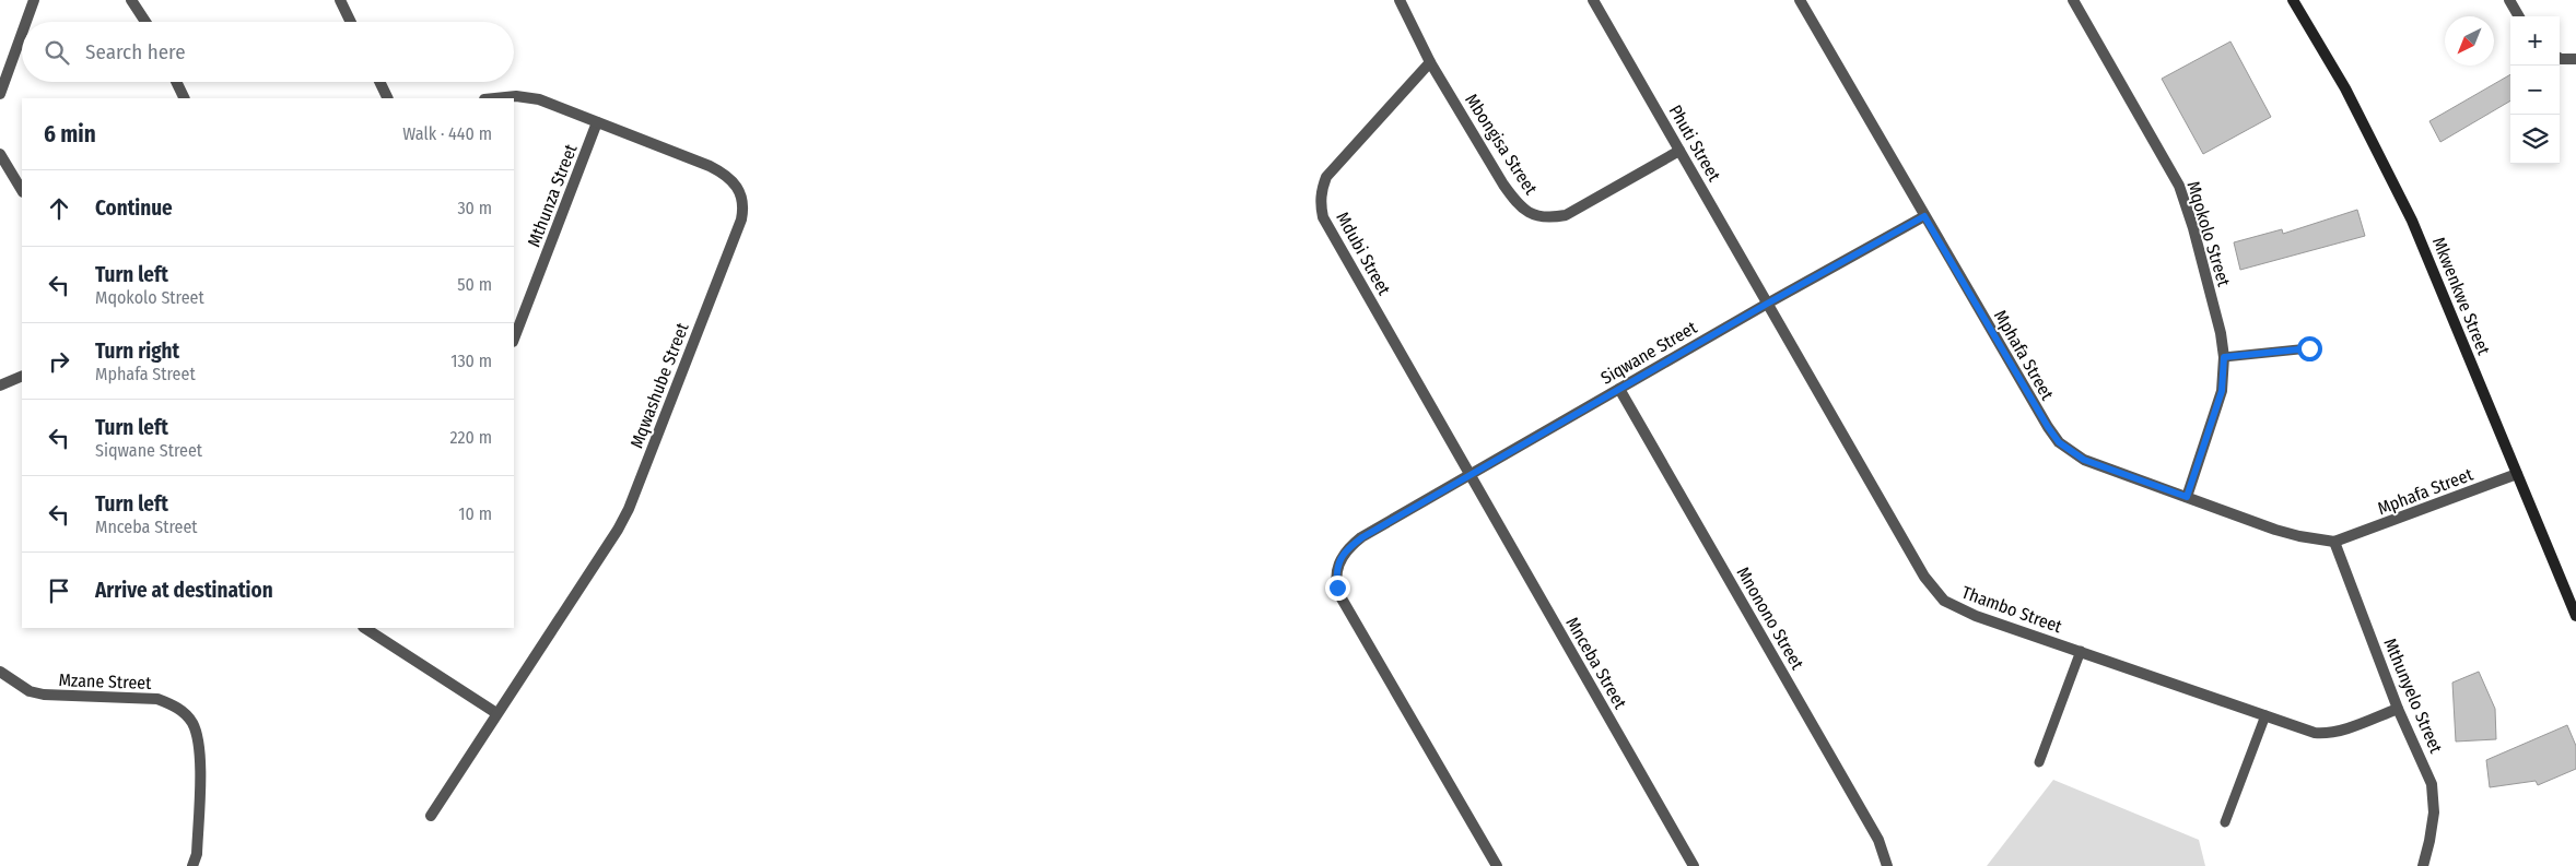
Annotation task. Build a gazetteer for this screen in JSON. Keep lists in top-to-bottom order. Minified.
{"streets":{"street":["Phuti Street","Mbongisa Street","Mthunza Street","Mqokolo Street","Mdubi Street","Mkwenkwe Street","Siqwane Street","Mphafa Street","Mqwashube Street","Thambo Street","Mnonono Street","Mnceba Street","Mzane Street","Mthunyelo Street"]},"crossings":[["Phuti Street","Mbongisa Street"],["Phuti Street","Siqwane Street"],["Phuti Street","Thambo Street"],["Mbongisa Street","Mdubi Street"],["Mthunza Street","Mqwashube Street"],["Mqokolo Street","Mphafa Street"],["Mdubi Street","Siqwane Street"],["Mdubi Street","Mnceba Street"],["Mkwenkwe Street","Mphafa Street"],["Siqwane Street","Mphafa Street"],["Siqwane Street","Thambo Street"],["Siqwane Street","Mnonono Street"],["Siqwane Street","Mnceba Street"],["Mphafa Street","Mthunyelo Street"],["Thambo Street","Mthunyelo Street"]],"north":"bottom left","page":{"map_buttons":["+","−"],"search":"Search here","heading":["6 min","Walk · 440 m"],"list":[["Continue","30 m"],["Turn left","Mqokolo Street","50 m"],["Turn right","Mphafa Street","130 m"],["Turn left","Siqwane Street","220 m"],["Turn left","Mnceba Street","10 m"],"Arrive at destination"]}}
